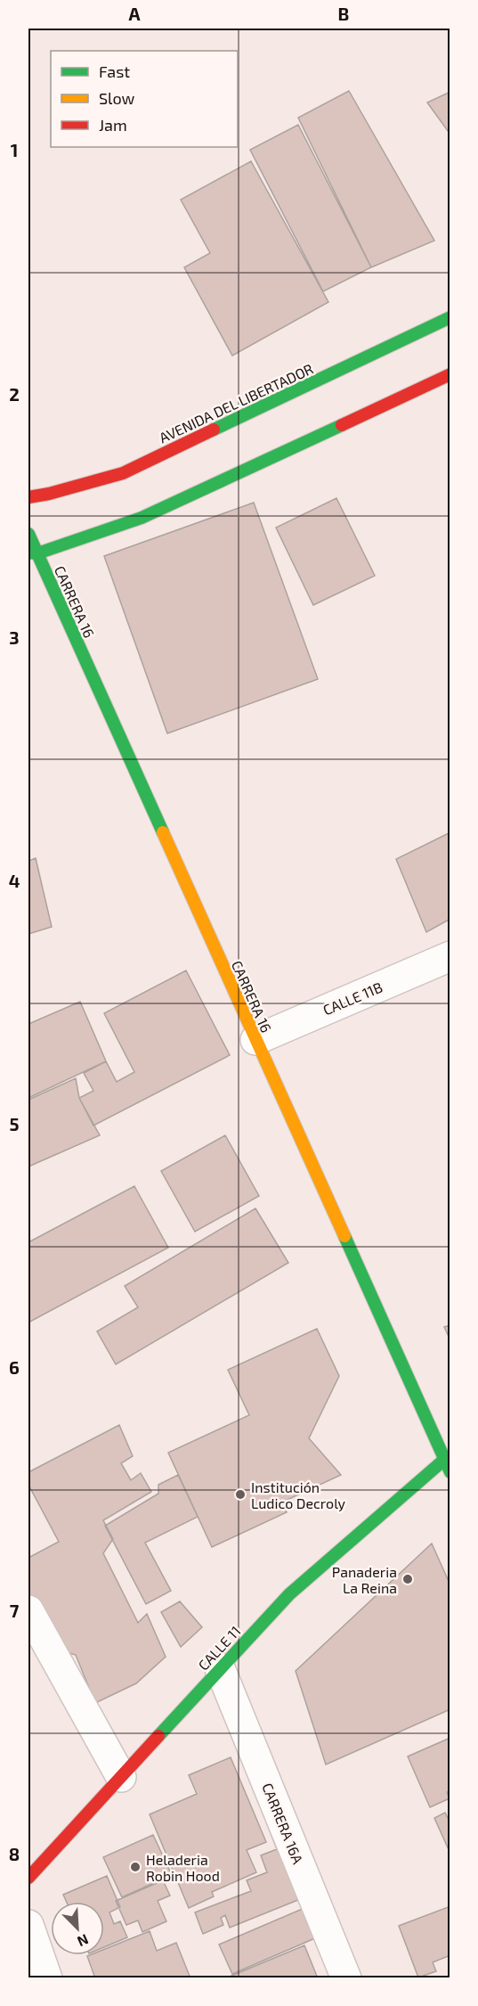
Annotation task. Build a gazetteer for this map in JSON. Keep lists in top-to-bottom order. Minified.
{"streets":{"street":["AVENIDA DEL LIBERTADOR","CARRERA 16","CALLE 11B","CALLE 11","CARRERA 16A"]},"crossings":[["CARRERA 16","CALLE 11B"],["CARRERA 16","CALLE 11"],["CALLE 11","CARRERA 16A"]],"places":["Institución Ludico Decroly","Panaderia La Reina","Heladeria Robin Hood"],"legend":["Fast","Slow","Jam"],"north":"bottom right","grid":{"columns":["A","B"],"rows":["1","2","3","4","5","6","7","8"]}}
